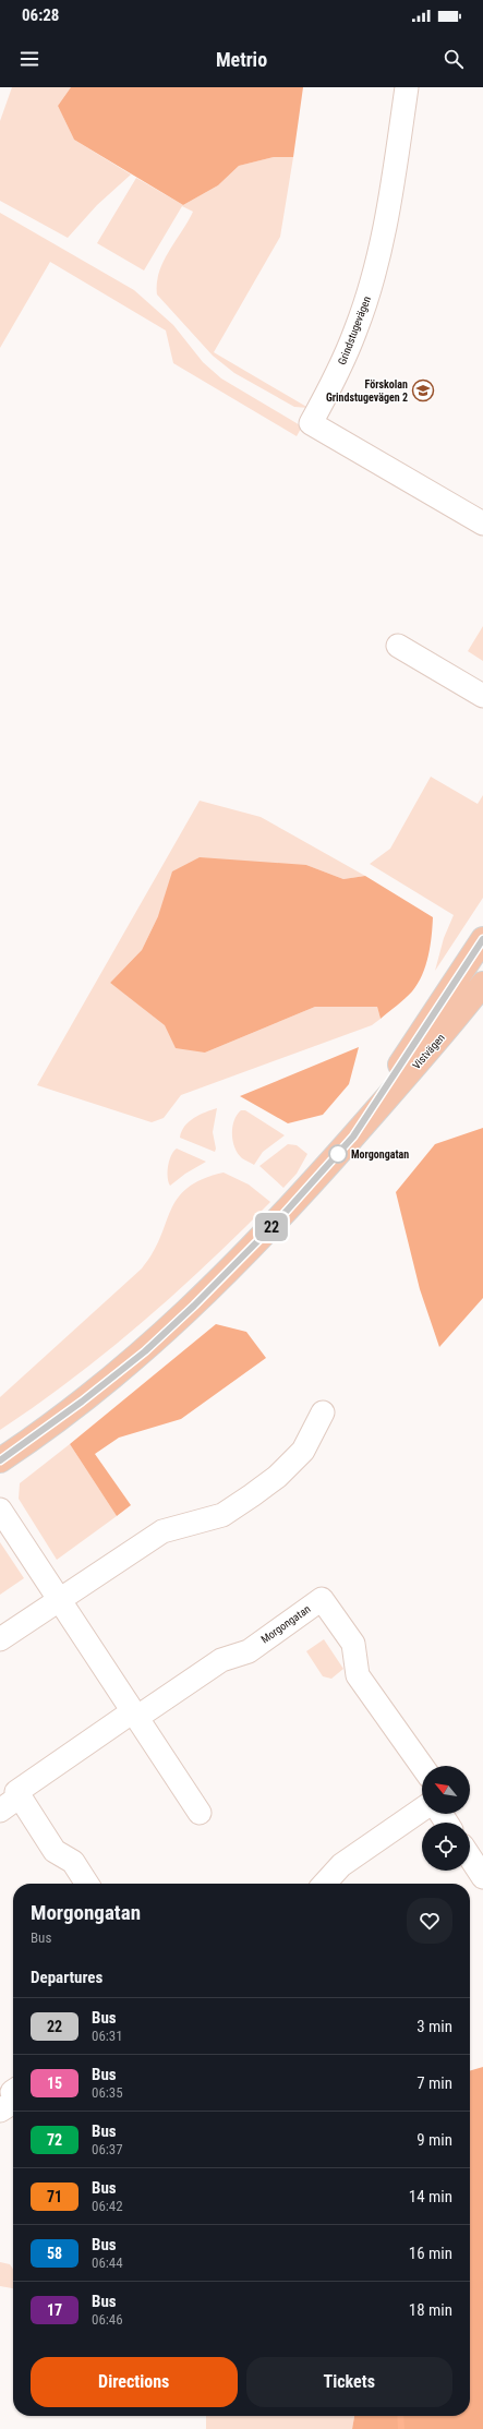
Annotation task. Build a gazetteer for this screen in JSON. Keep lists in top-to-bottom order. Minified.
{"streets":{"main road":["Vistvägen"],"street":["Grindstugevägen","Morgongatan"]},"places":{"school or university":["Förskolan Grindstugevägen 2"],"other":["Morgongatan"]},"lines":["bus line 22"],"north":"top left","page":{"status":"06:28","header":"Metrio","on_map":"22","heading":[["Morgongatan","Bus"],"Departures"],"list":[{"mark":"22","name":"Bus","note":"06:31","value":"3 min"},{"mark":"15","name":"Bus","note":"06:35","value":"7 min"},{"mark":"72","name":"Bus","note":"06:37","value":"9 min"},{"mark":"71","name":"Bus","note":"06:42","value":"14 min"},{"mark":"58","name":"Bus","note":"06:44","value":"16 min"},{"mark":"17","name":"Bus","note":"06:46","value":"18 min"}],"buttons":["Directions","Tickets"]}}
